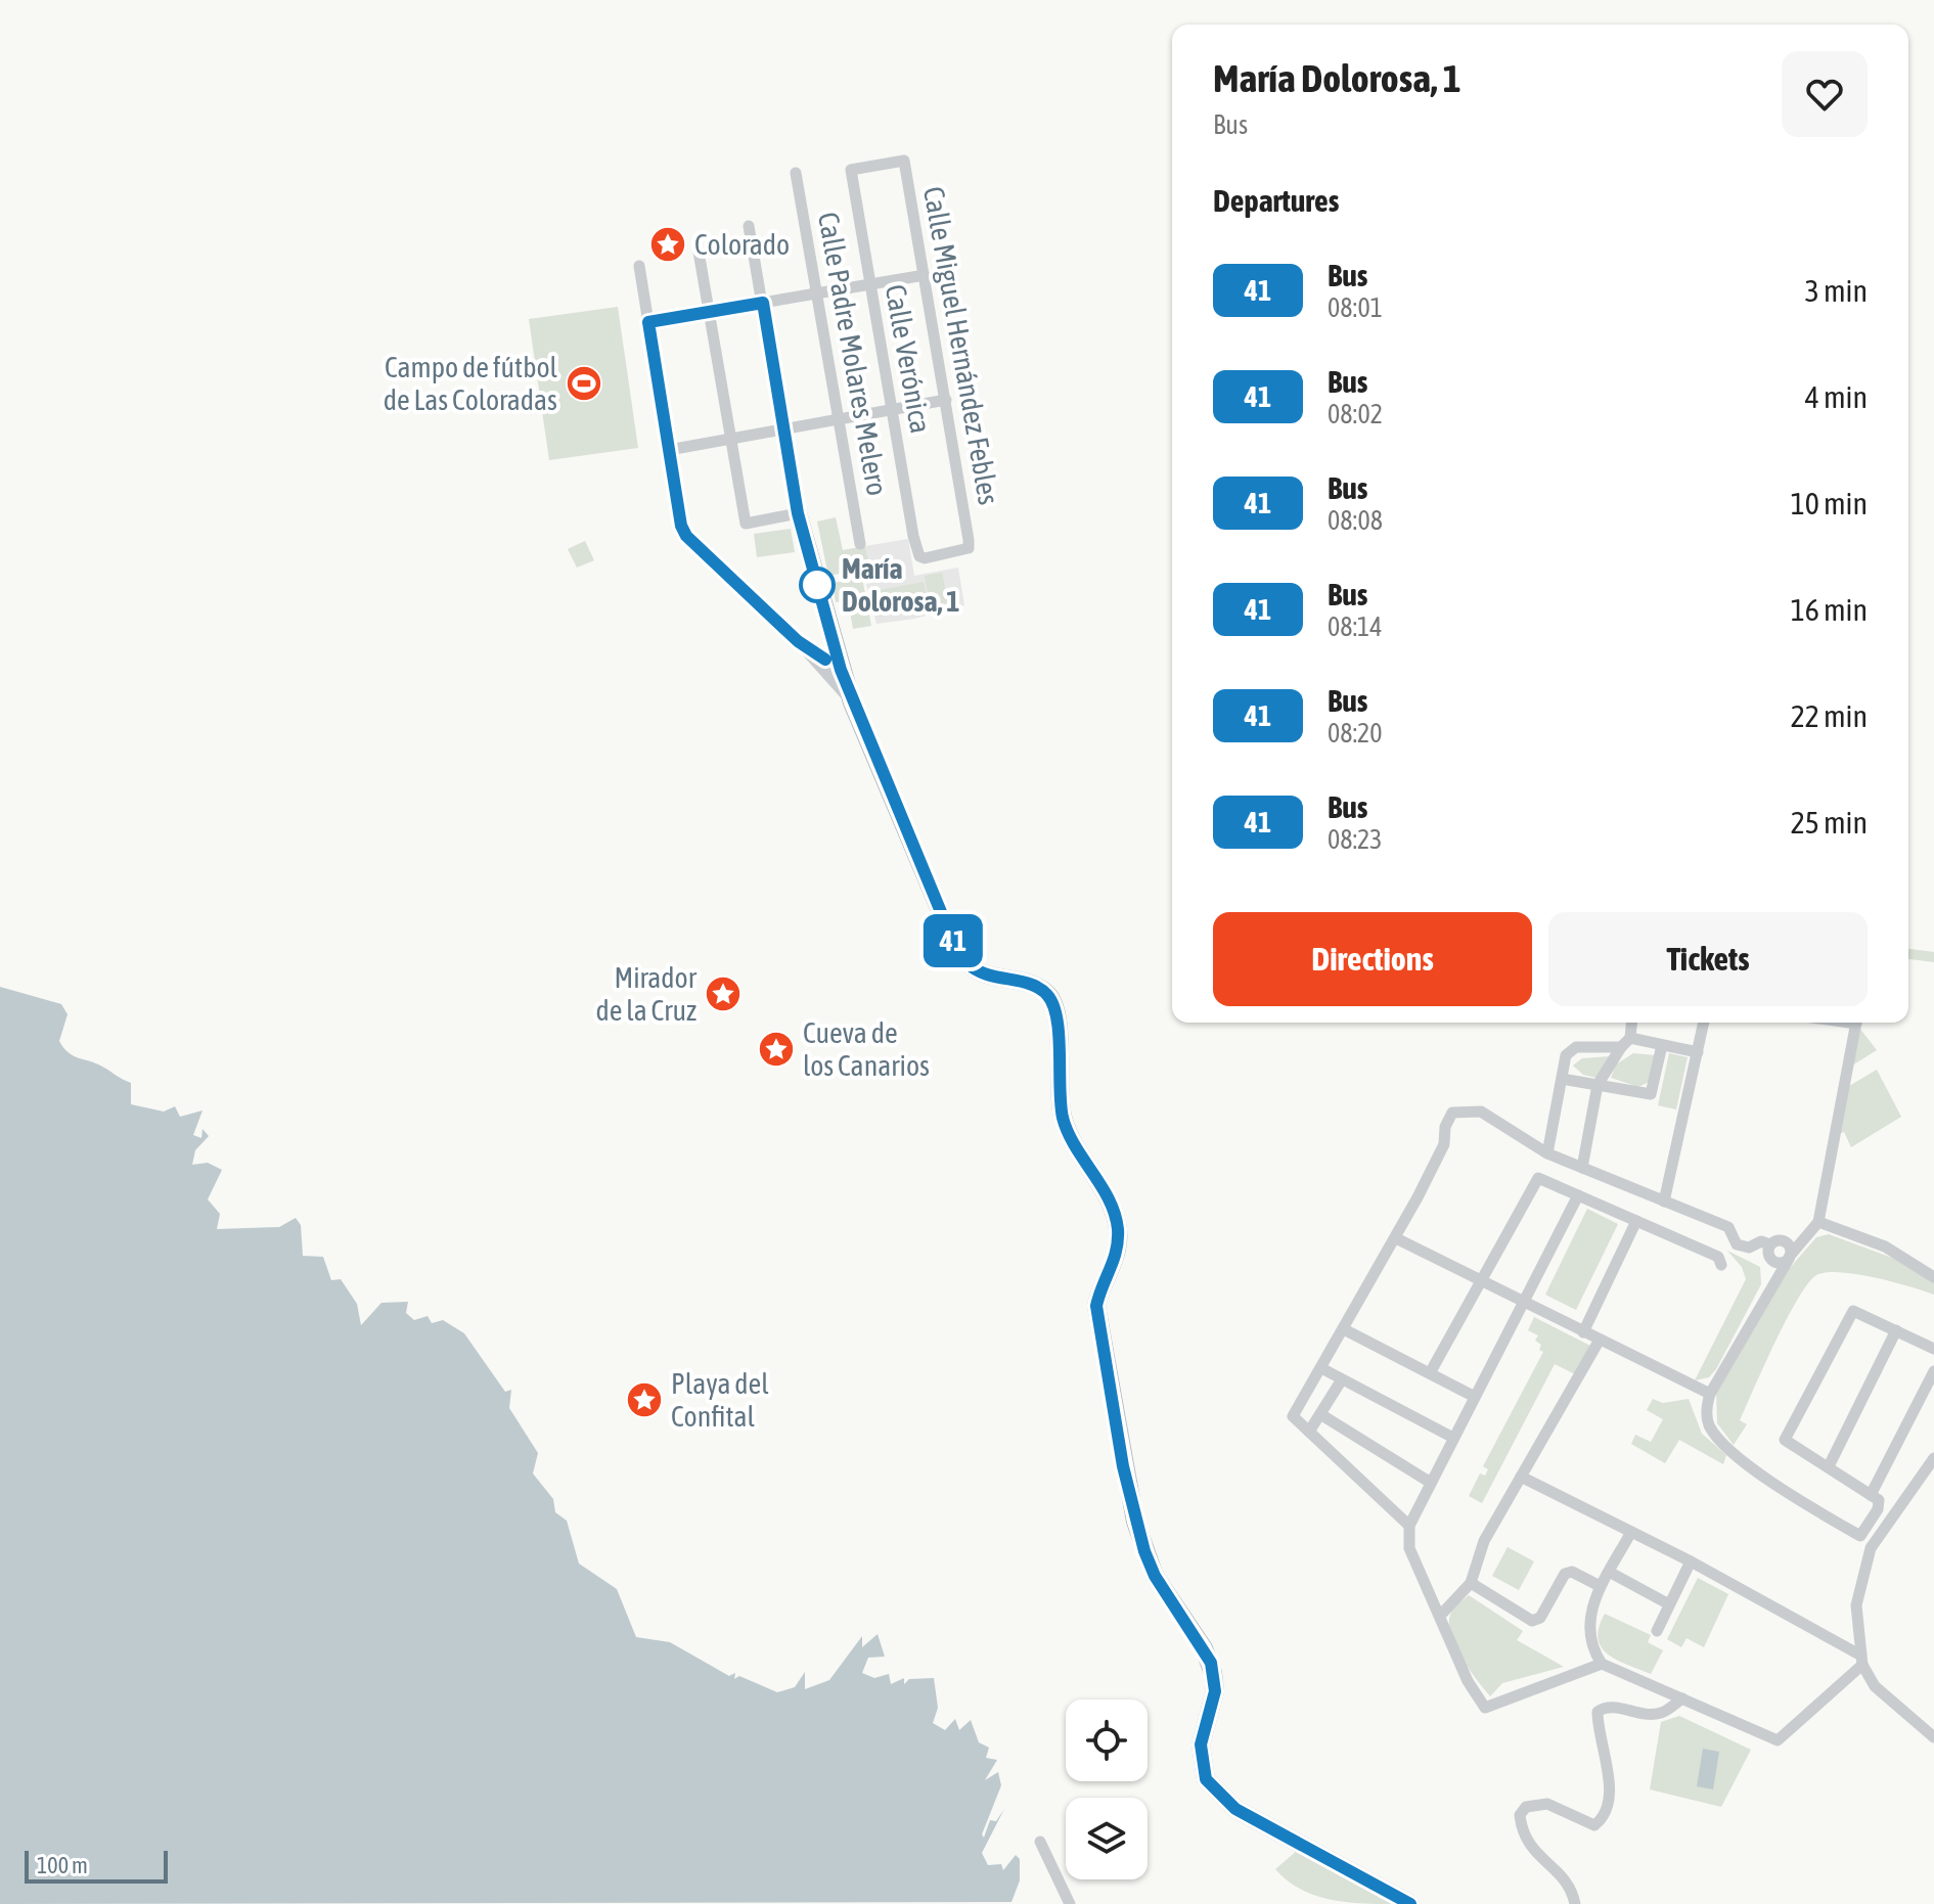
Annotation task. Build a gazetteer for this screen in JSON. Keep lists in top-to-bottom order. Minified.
{"streets":{"street":["Calle Miguel Hernández Febles","Calle Padre Molares Melero","Calle Verónica"]},"crossings":[["Calle Miguel Hernández Febles","Calle Verónica"]],"places":{"place":["Colorado","Mirador de la Cruz","Cueva de los Canarios","Playa del Confital"],"sports":["Campo de fútbol de Las Coloradas"],"other":["María Dolorosa, 1"]},"lines":["bus line 41"],"scale_bar":"100 m","page":{"on_map":"41","heading":[["María Dolorosa, 1","Bus"],"Departures"],"list":[{"mark":"41","name":"Bus","note":"08:01","value":"3 min"},{"mark":"41","name":"Bus","note":"08:02","value":"4 min"},{"mark":"41","name":"Bus","note":"08:08","value":"10 min"},{"mark":"41","name":"Bus","note":"08:14","value":"16 min"},{"mark":"41","name":"Bus","note":"08:20","value":"22 min"},{"mark":"41","name":"Bus","note":"08:23","value":"25 min"}],"buttons":["Directions","Tickets"],"scale":"100 m"}}
